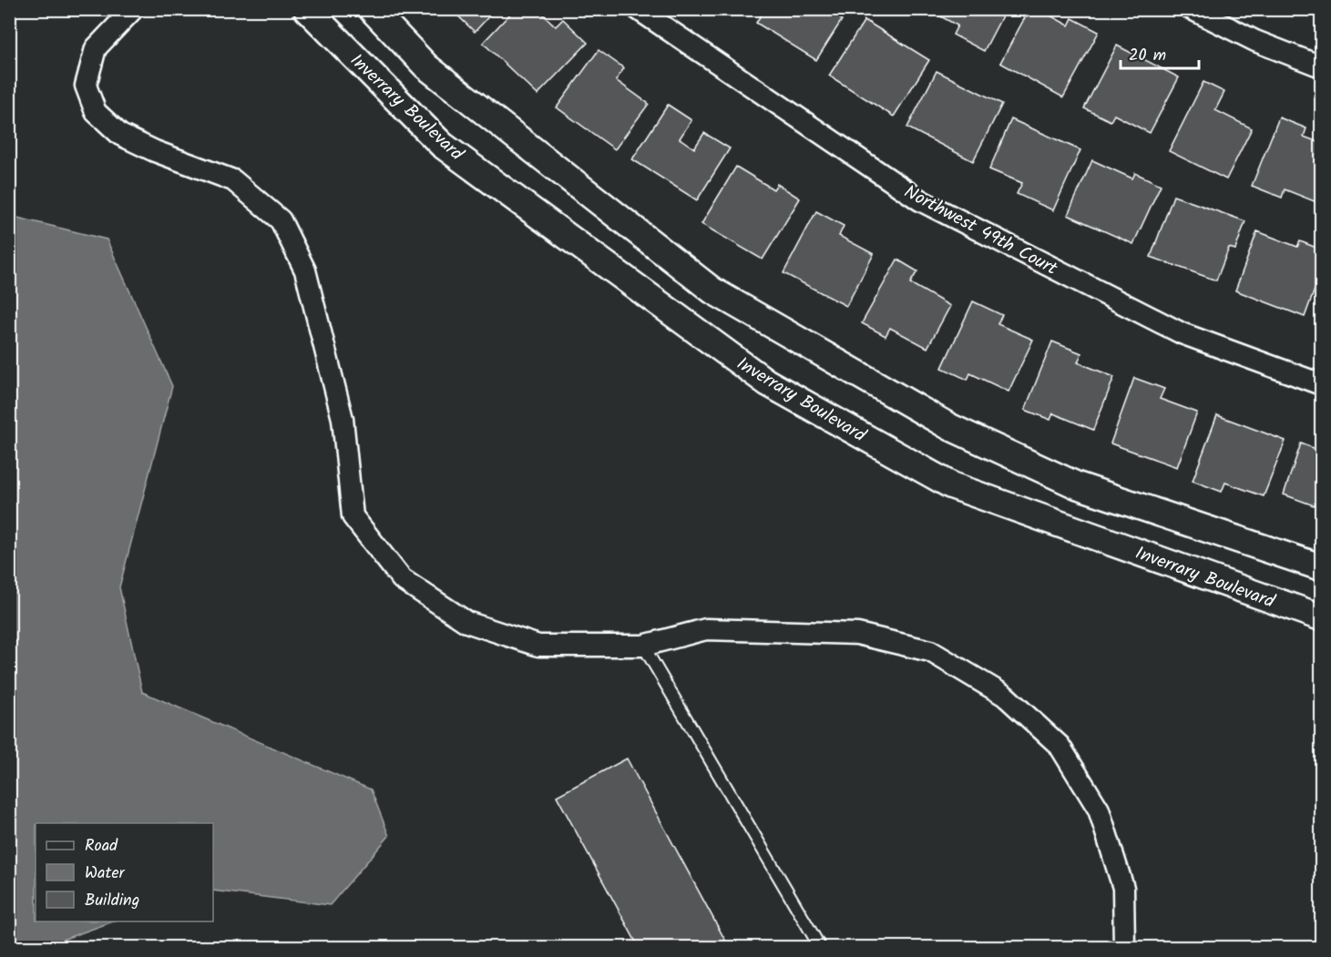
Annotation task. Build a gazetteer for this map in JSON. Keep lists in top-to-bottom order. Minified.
{"streets":{"street":["Inverrary Boulevard","Northwest 49th Court"]},"legend":["Road","Water","Building"],"scale_bar":"20 m"}
